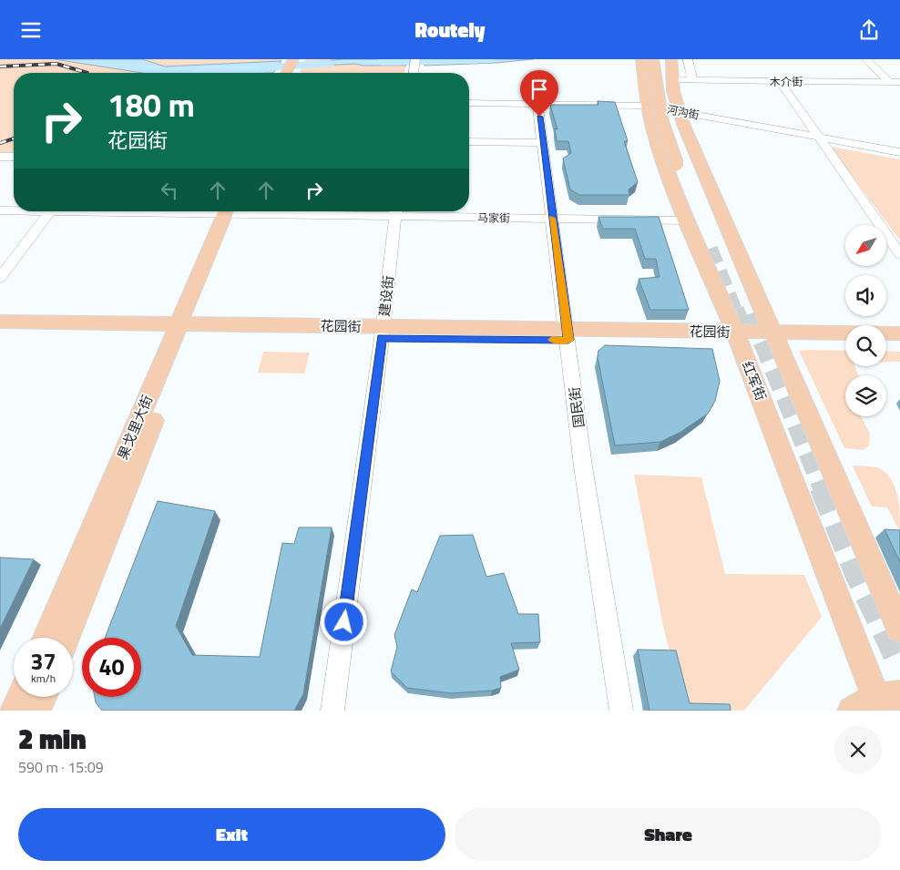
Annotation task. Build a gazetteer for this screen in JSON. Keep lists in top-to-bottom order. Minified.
{"streets":{"main road":["花园街","红军街","果戈里大街"],"street":["木介街","河沟街","马家街","建设街","国民街"]},"crossings":[["木介街","红军街"],["河沟街","红军街"],["河沟街","国民街"],["马家街","建设街"],["马家街","红军街"],["马家街","国民街"],["建设街","花园街"],["花园街","红军街"],["花园街","国民街"],["花园街","果戈里大街"]],"north":"bottom left","page":{"header":"Routely","turn":["180 m","花园街"],"speed":"37 km/h","limit":"40","heading":["2 min","590 m · 15:09"],"buttons":["Exit","Share"]}}
